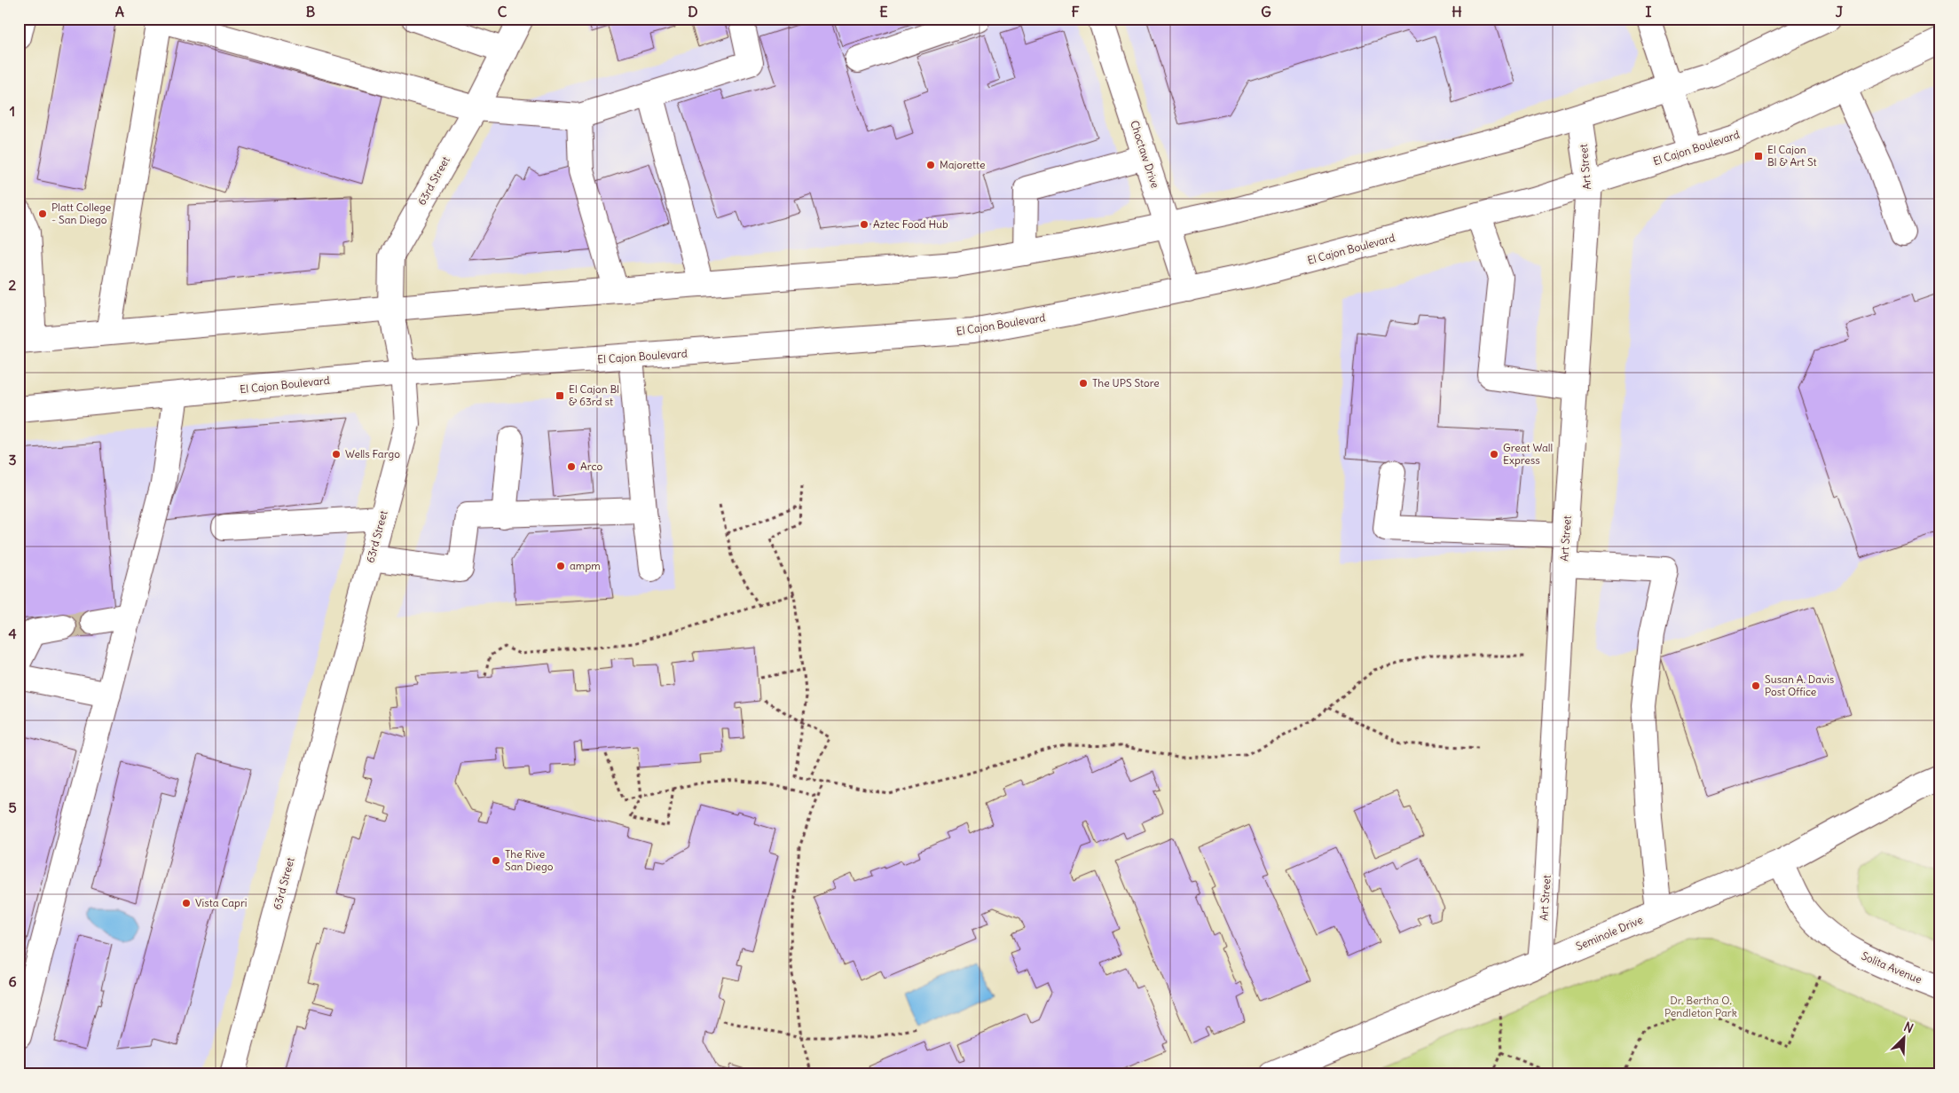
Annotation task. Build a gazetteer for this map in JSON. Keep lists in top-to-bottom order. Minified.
{"streets":{"main road":["El Cajon Boulevard","Choctaw Drive","Art Street","63rd Street","Seminole Drive","Solita Avenue"]},"crossings":[["El Cajon Boulevard","Choctaw Drive"],["El Cajon Boulevard","Art Street"],["El Cajon Boulevard","63rd Street"],["Art Street","Seminole Drive"],["Seminole Drive","Solita Avenue"]],"parks":["Dr. Bertha O. Pendleton Park"],"places":{"transit":["El Cajon Bl & Art St","El Cajon Bl & 63rd st"],"other":["Majorette","Platt College - San Diego","Aztec Food Hub","The UPS Store","Wells Fargo","Great Wall Express","Arco","ampm","Susan A. Davis Post Office","The Rive San Diego","Vista Capri"]},"north":"top right","grid":{"columns":["A","B","C","D","E","F","G","H","I","J"],"rows":["1","2","3","4","5","6"]}}
